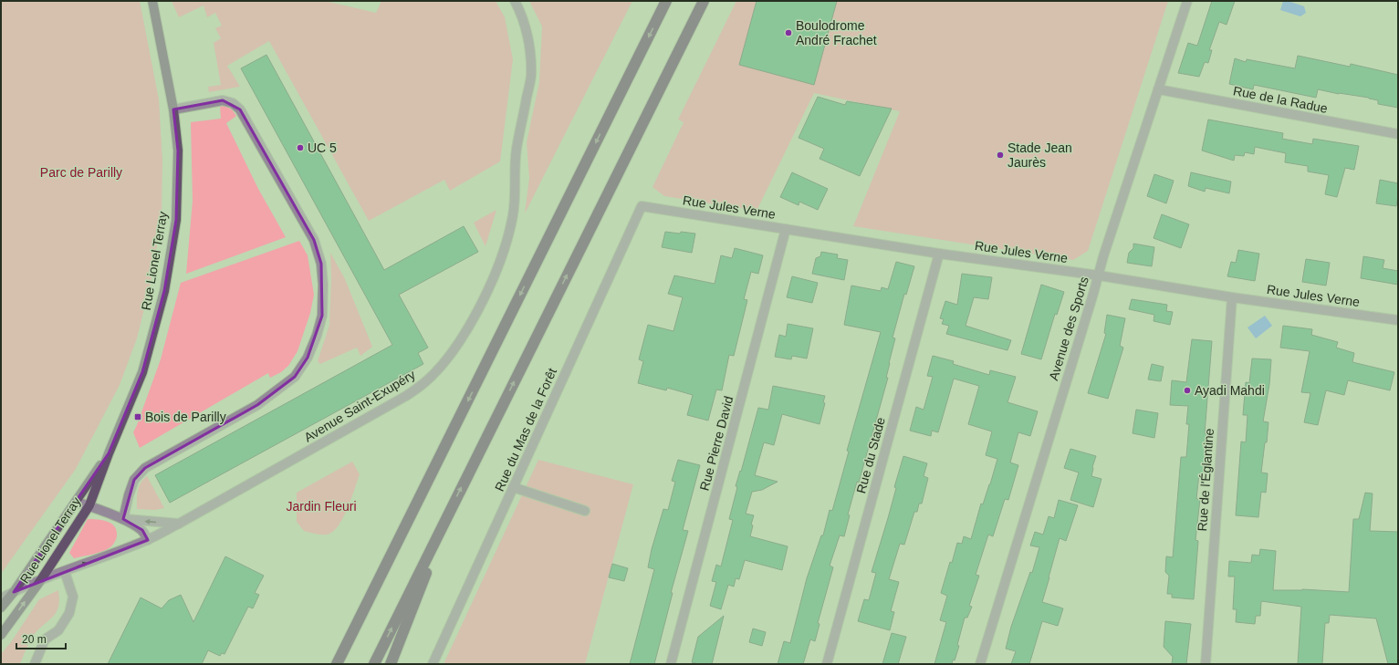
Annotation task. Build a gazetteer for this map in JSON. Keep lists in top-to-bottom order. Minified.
{"streets":{"main road":["Rue Lionel Terray"],"street":["Rue de la Radue","Rue Jules Verne","Avenue des Sports","Avenue Saint-Exupéry","Rue du Mas de la Forêt","Rue Pierre David","Rue du Stade","Rue de l'Églantine"]},"crossings":[["Rue de la Radue","Avenue des Sports"],["Rue Jules Verne","Avenue des Sports"],["Rue Jules Verne","Rue du Mas de la Forêt"],["Rue Jules Verne","Rue Pierre David"],["Rue Jules Verne","Rue du Stade"],["Rue Jules Verne","Rue de l'Églantine"],["Rue Lionel Terray","Avenue Saint-Exupéry"]],"parks":["Parc de Parilly","Jardin Fleuri"],"places":{"other":["Boulodrome André Frachet","UC 5","Stade Jean Jaurès","Ayadi Mahdi"],"transit":["Bois de Parilly"]},"scale_bar":"20 m"}
